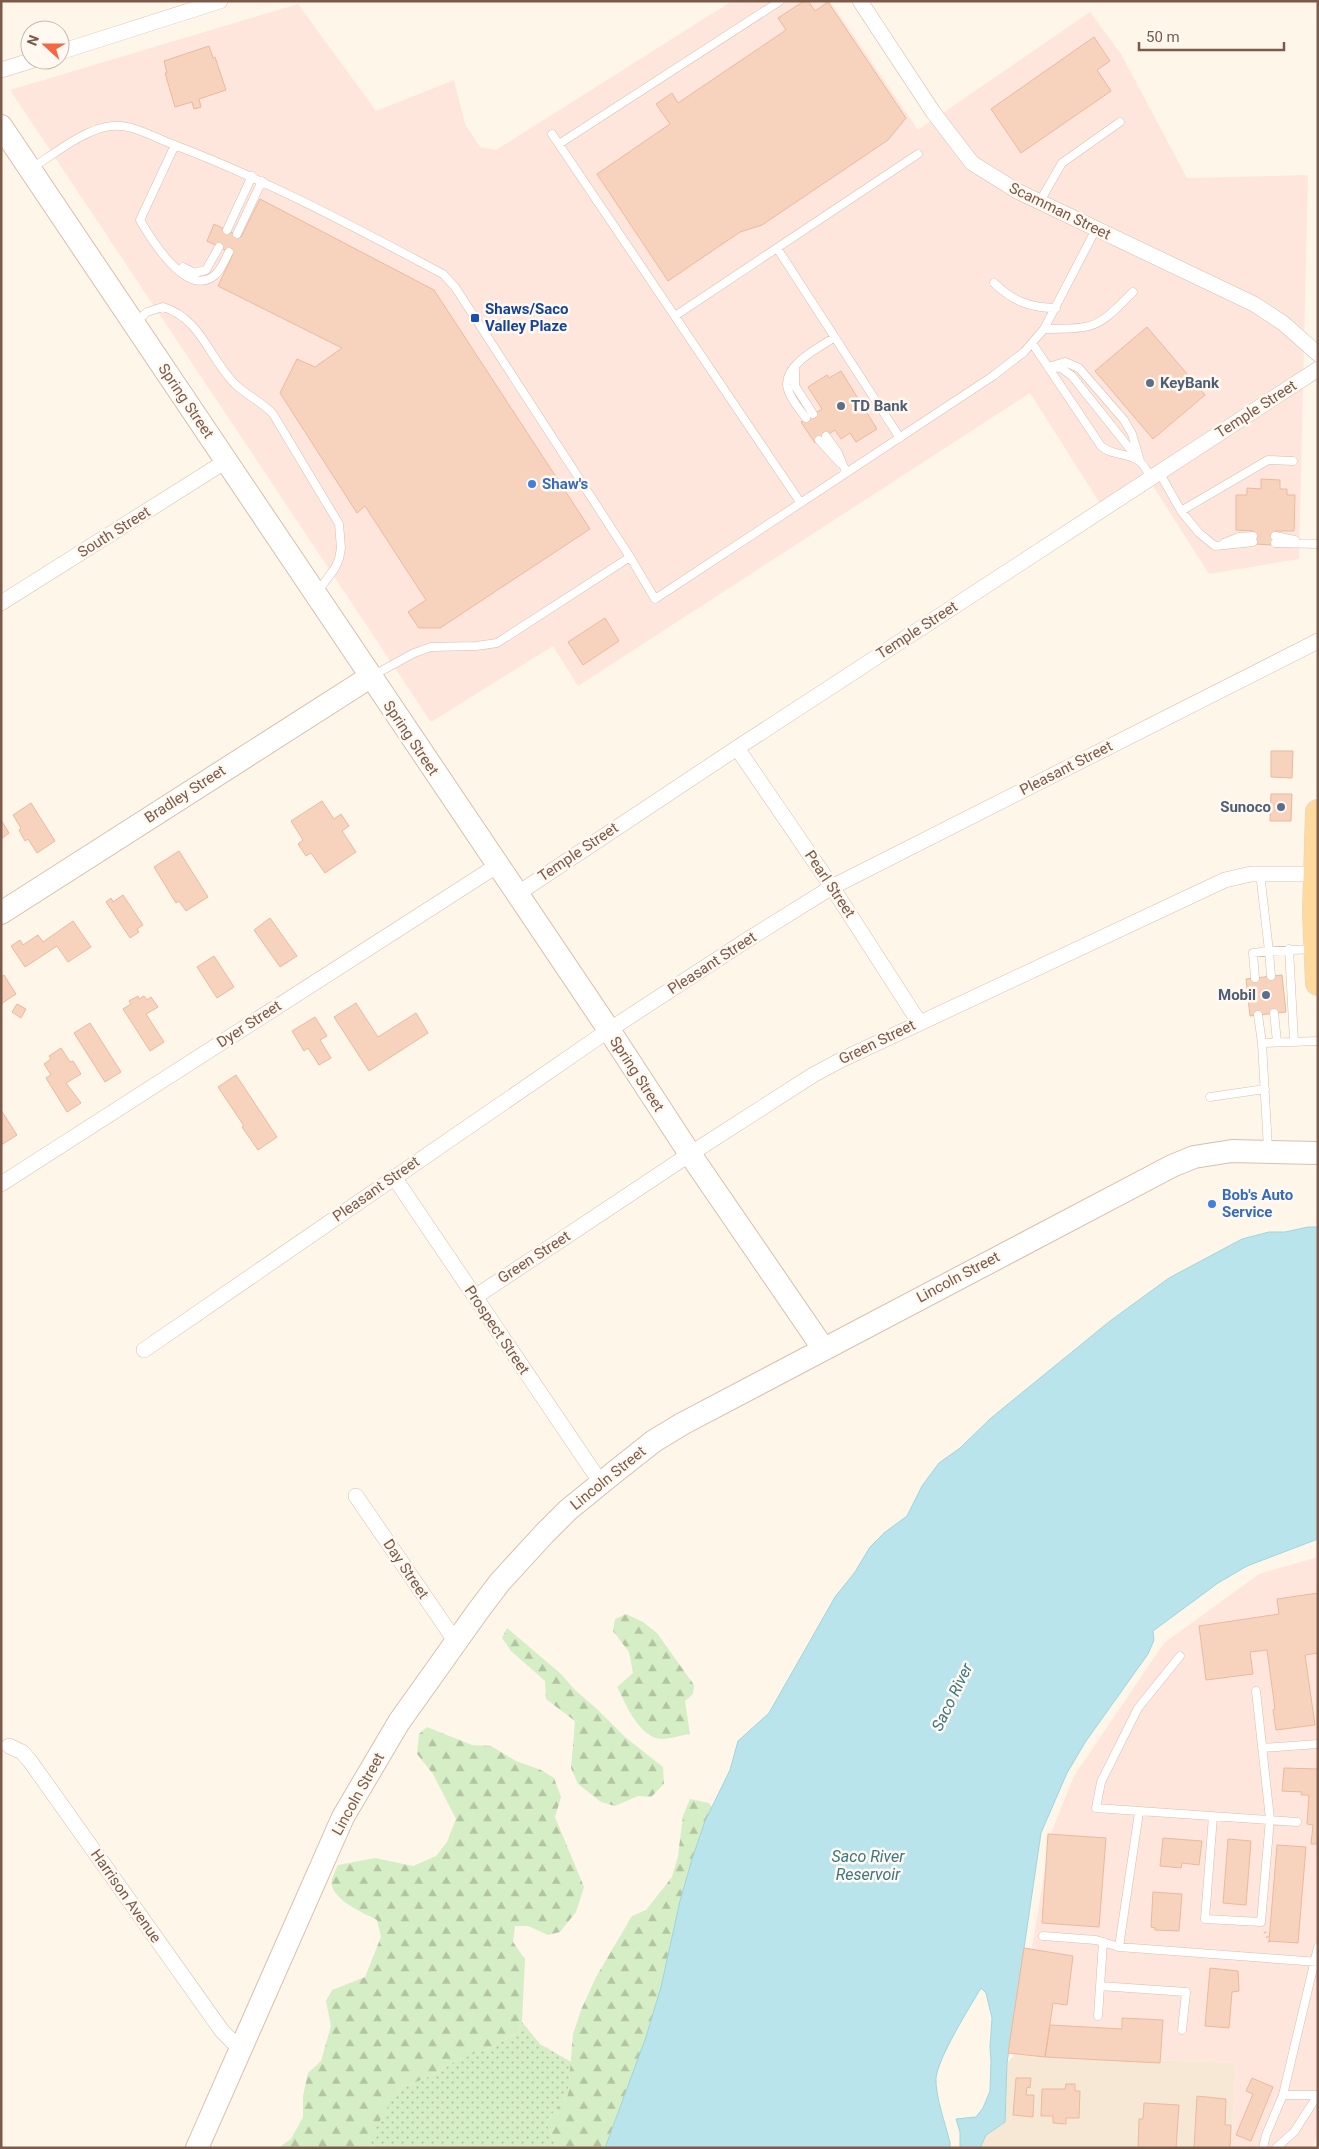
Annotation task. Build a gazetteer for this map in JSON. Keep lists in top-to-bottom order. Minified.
{"streets":{"street":["Scamman Street","Spring Street","Temple Street","South Street","Pleasant Street","Bradley Street","Pearl Street","Dyer Street","Green Street","Lincoln Street","Prospect Street","Day Street","Harrison Avenue"]},"crossings":[["Spring Street","Temple Street"],["Spring Street","South Street"],["Spring Street","Pleasant Street"],["Spring Street","Bradley Street"],["Spring Street","Dyer Street"],["Spring Street","Green Street"],["Spring Street","Lincoln Street"],["Temple Street","Pearl Street"],["Pleasant Street","Pearl Street"],["Pleasant Street","Prospect Street"],["Pearl Street","Green Street"],["Green Street","Prospect Street"],["Lincoln Street","Prospect Street"],["Lincoln Street","Day Street"],["Lincoln Street","Harrison Avenue"]],"water":["Saco River","Saco River Reservoir"],"places":{"transit":["Shaws/Saco Valley Plaze"],"other":["KeyBank","TD Bank","Shaw's","Sunoco","Mobil","Bob's Auto Service"]},"scale_bar":"50 m","north":"left"}
